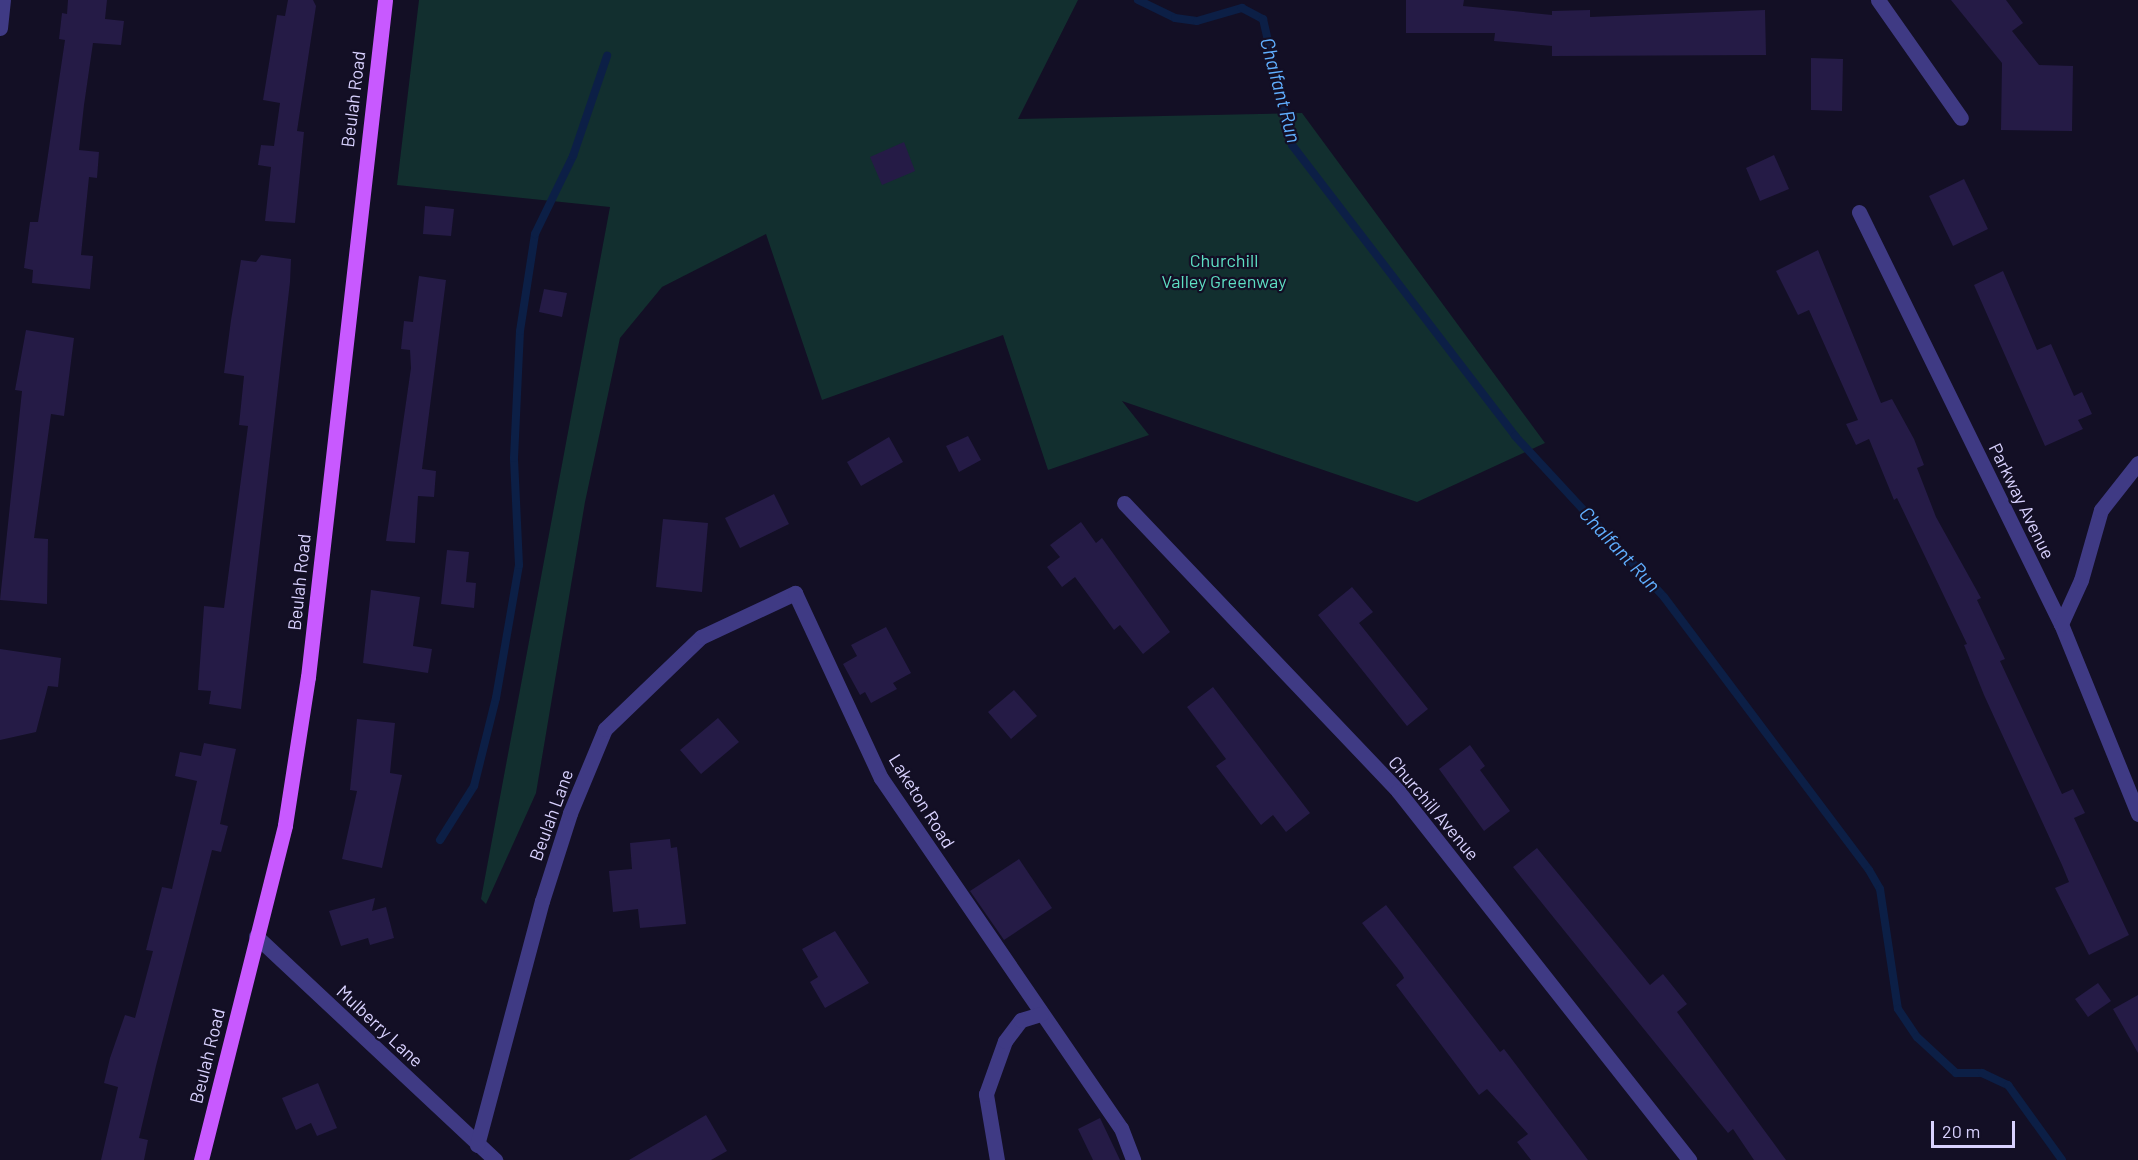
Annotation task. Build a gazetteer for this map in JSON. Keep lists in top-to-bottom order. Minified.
{"streets":{"main road":["Beulah Road"],"street":["Parkway Avenue","Laketon Road","Churchill Avenue","Beulah Lane","Mulberry Lane"]},"crossings":[["Beulah Road","Mulberry Lane"],["Laketon Road","Beulah Lane"],["Beulah Lane","Mulberry Lane"]],"water":["Chalfant Run"],"parks":["Churchill Valley Greenway"],"scale_bar":"20 m"}
